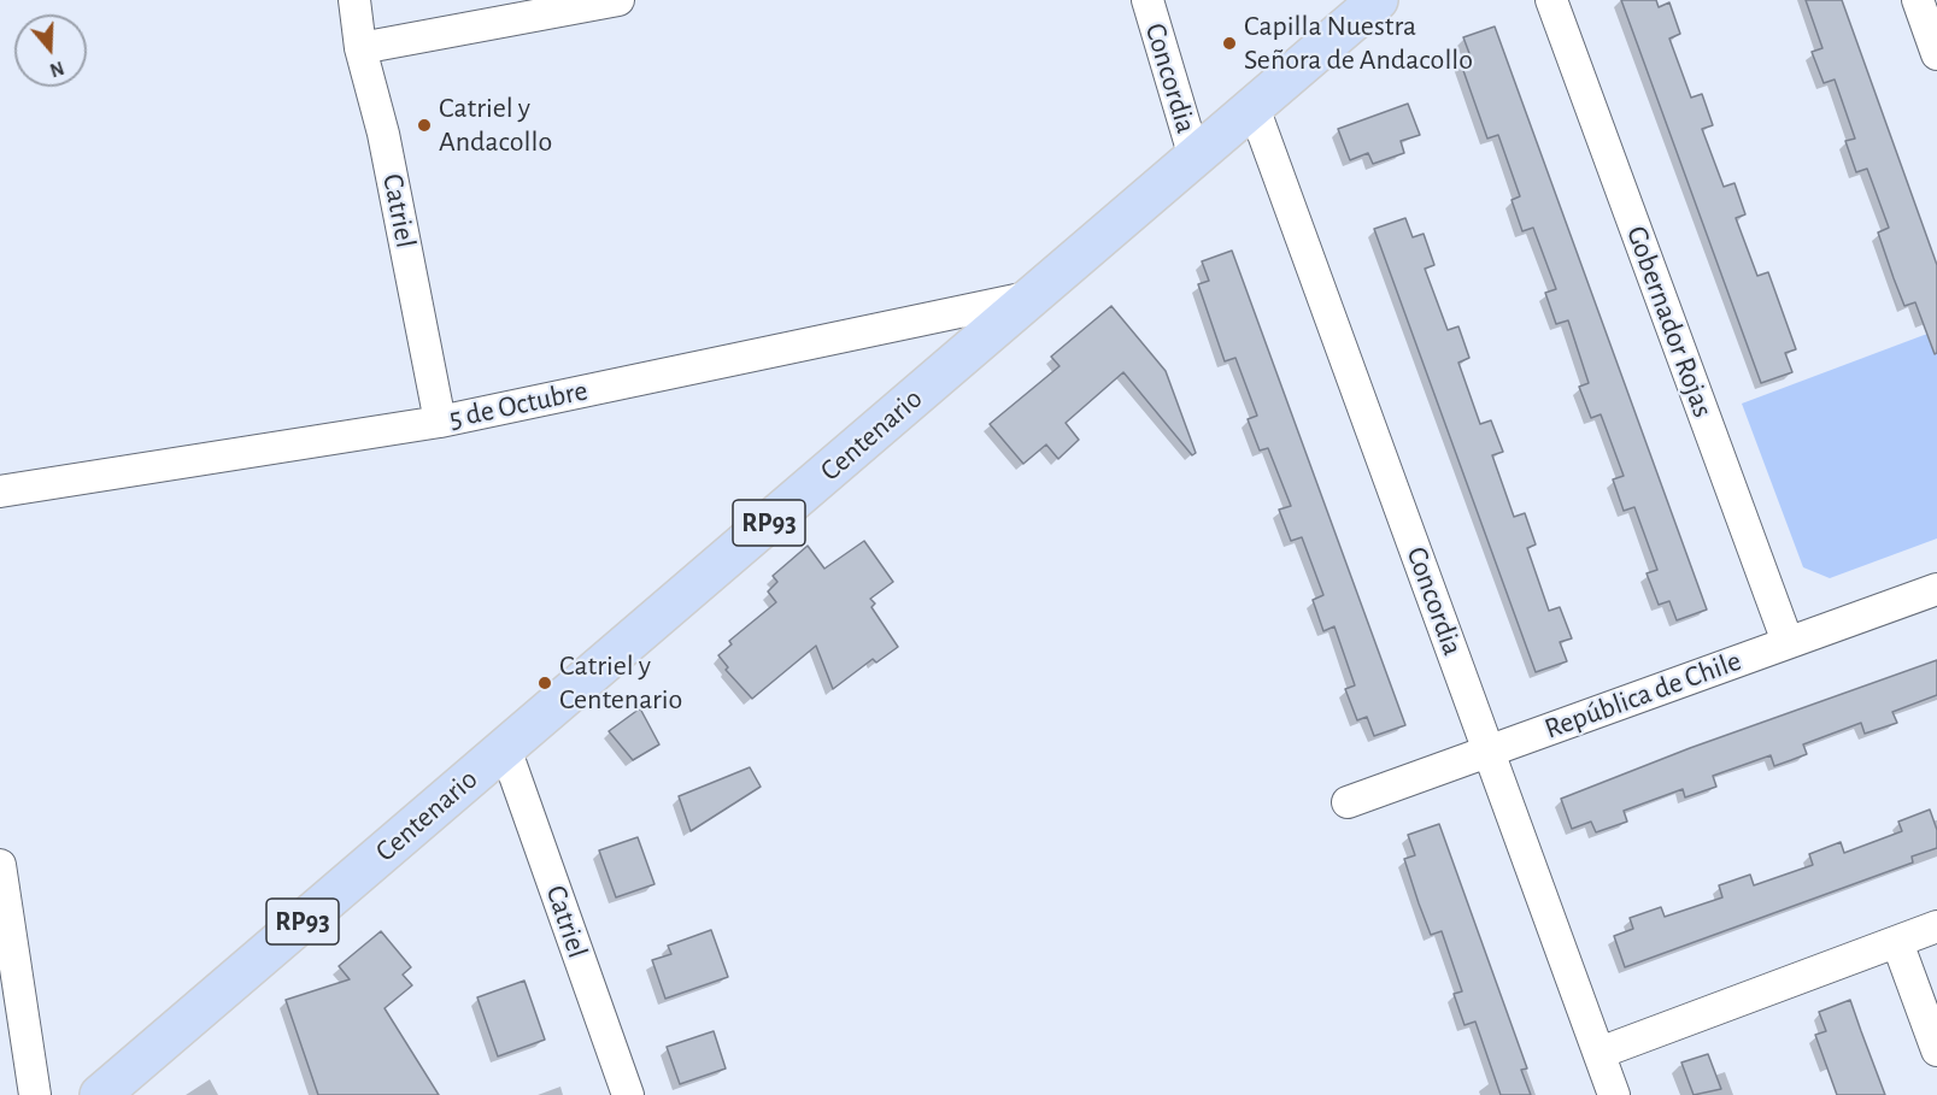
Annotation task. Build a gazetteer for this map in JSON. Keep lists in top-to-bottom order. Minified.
{"streets":{"main road":["Centenario","RP93"],"street":["Concordia","Catriel","Gobernador Rojas","5 de Octubre","República de Chile"]},"crossings":[["Concordia","Centenario"],["Concordia","República de Chile"],["Catriel","5 de Octubre"],["Catriel","Centenario"],["Gobernador Rojas","República de Chile"],["5 de Octubre","Centenario"]],"places":["Capilla Nuestra Señora de Andacollo","Catriel y Andacollo","Catriel y Centenario"],"north":"bottom"}
